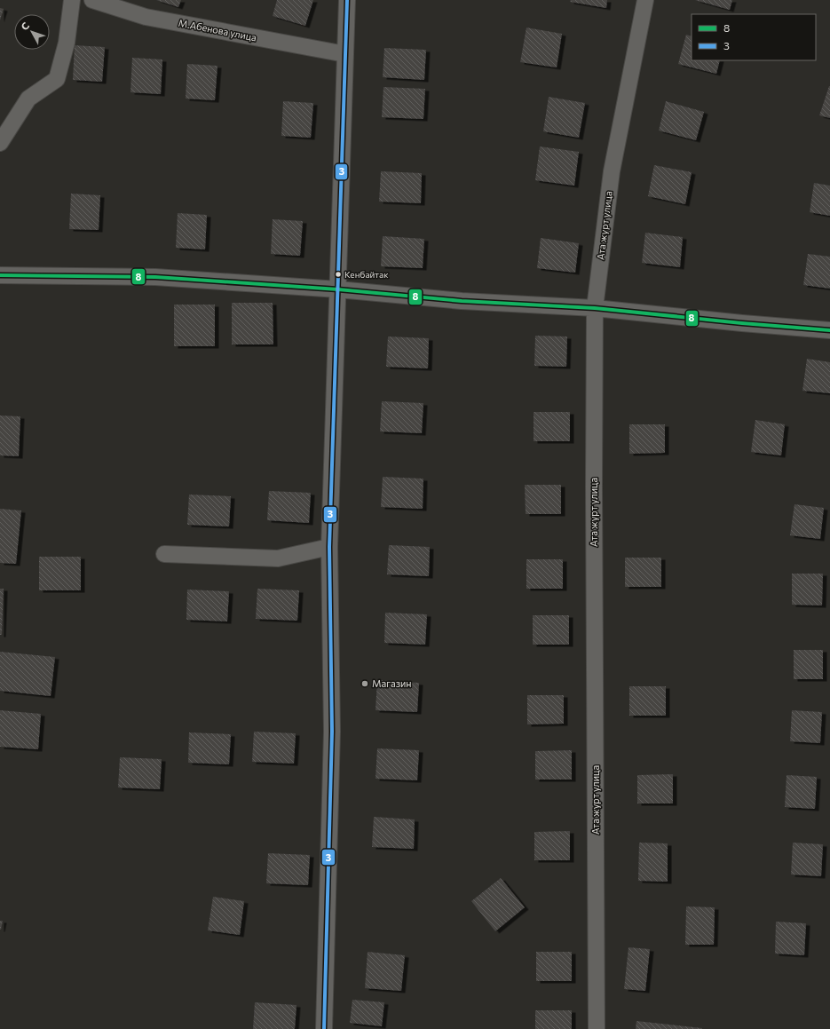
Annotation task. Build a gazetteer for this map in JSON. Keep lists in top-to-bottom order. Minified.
{"streets":{"street":["М.Абенова улица","Ата журт улица"]},"places":["Кенбайтак","Магазин"],"lines":["transit line 3","transit line 8"],"legend":["8","3"],"north":"top left"}
